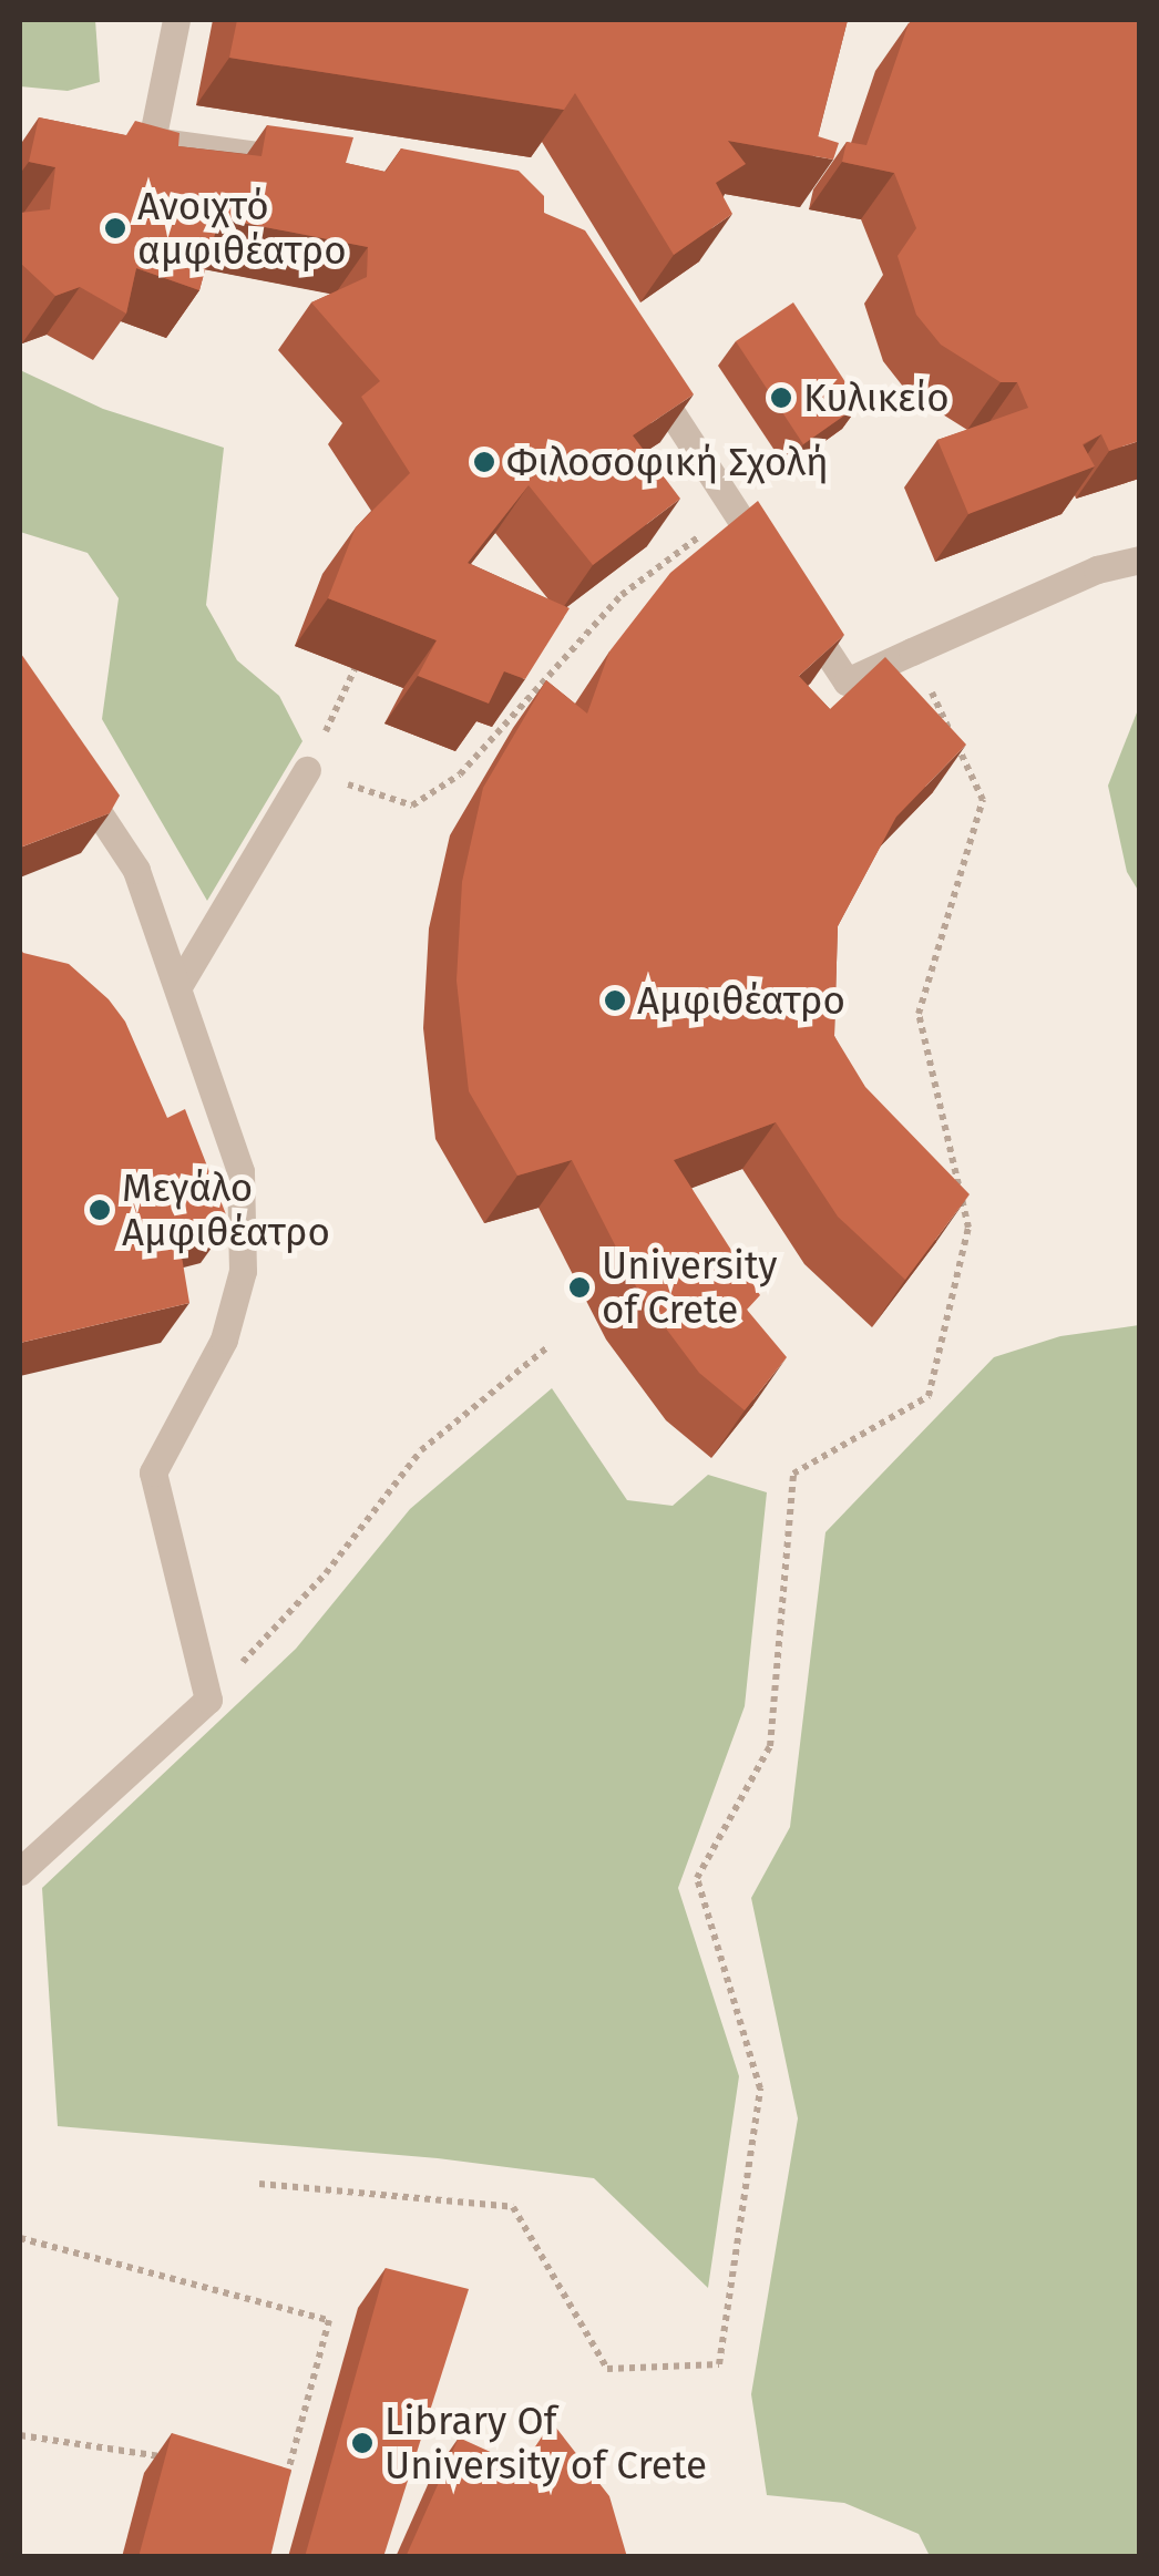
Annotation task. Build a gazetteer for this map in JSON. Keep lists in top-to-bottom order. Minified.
{"places":["Ανοιχτό αμφιθέατρο","Κυλικείο","Φιλοσοφική Σχολή","Αμφιθέατρο","Μεγάλο Αμφιθέατρο","University of Crete","Library Of University of Crete"]}
